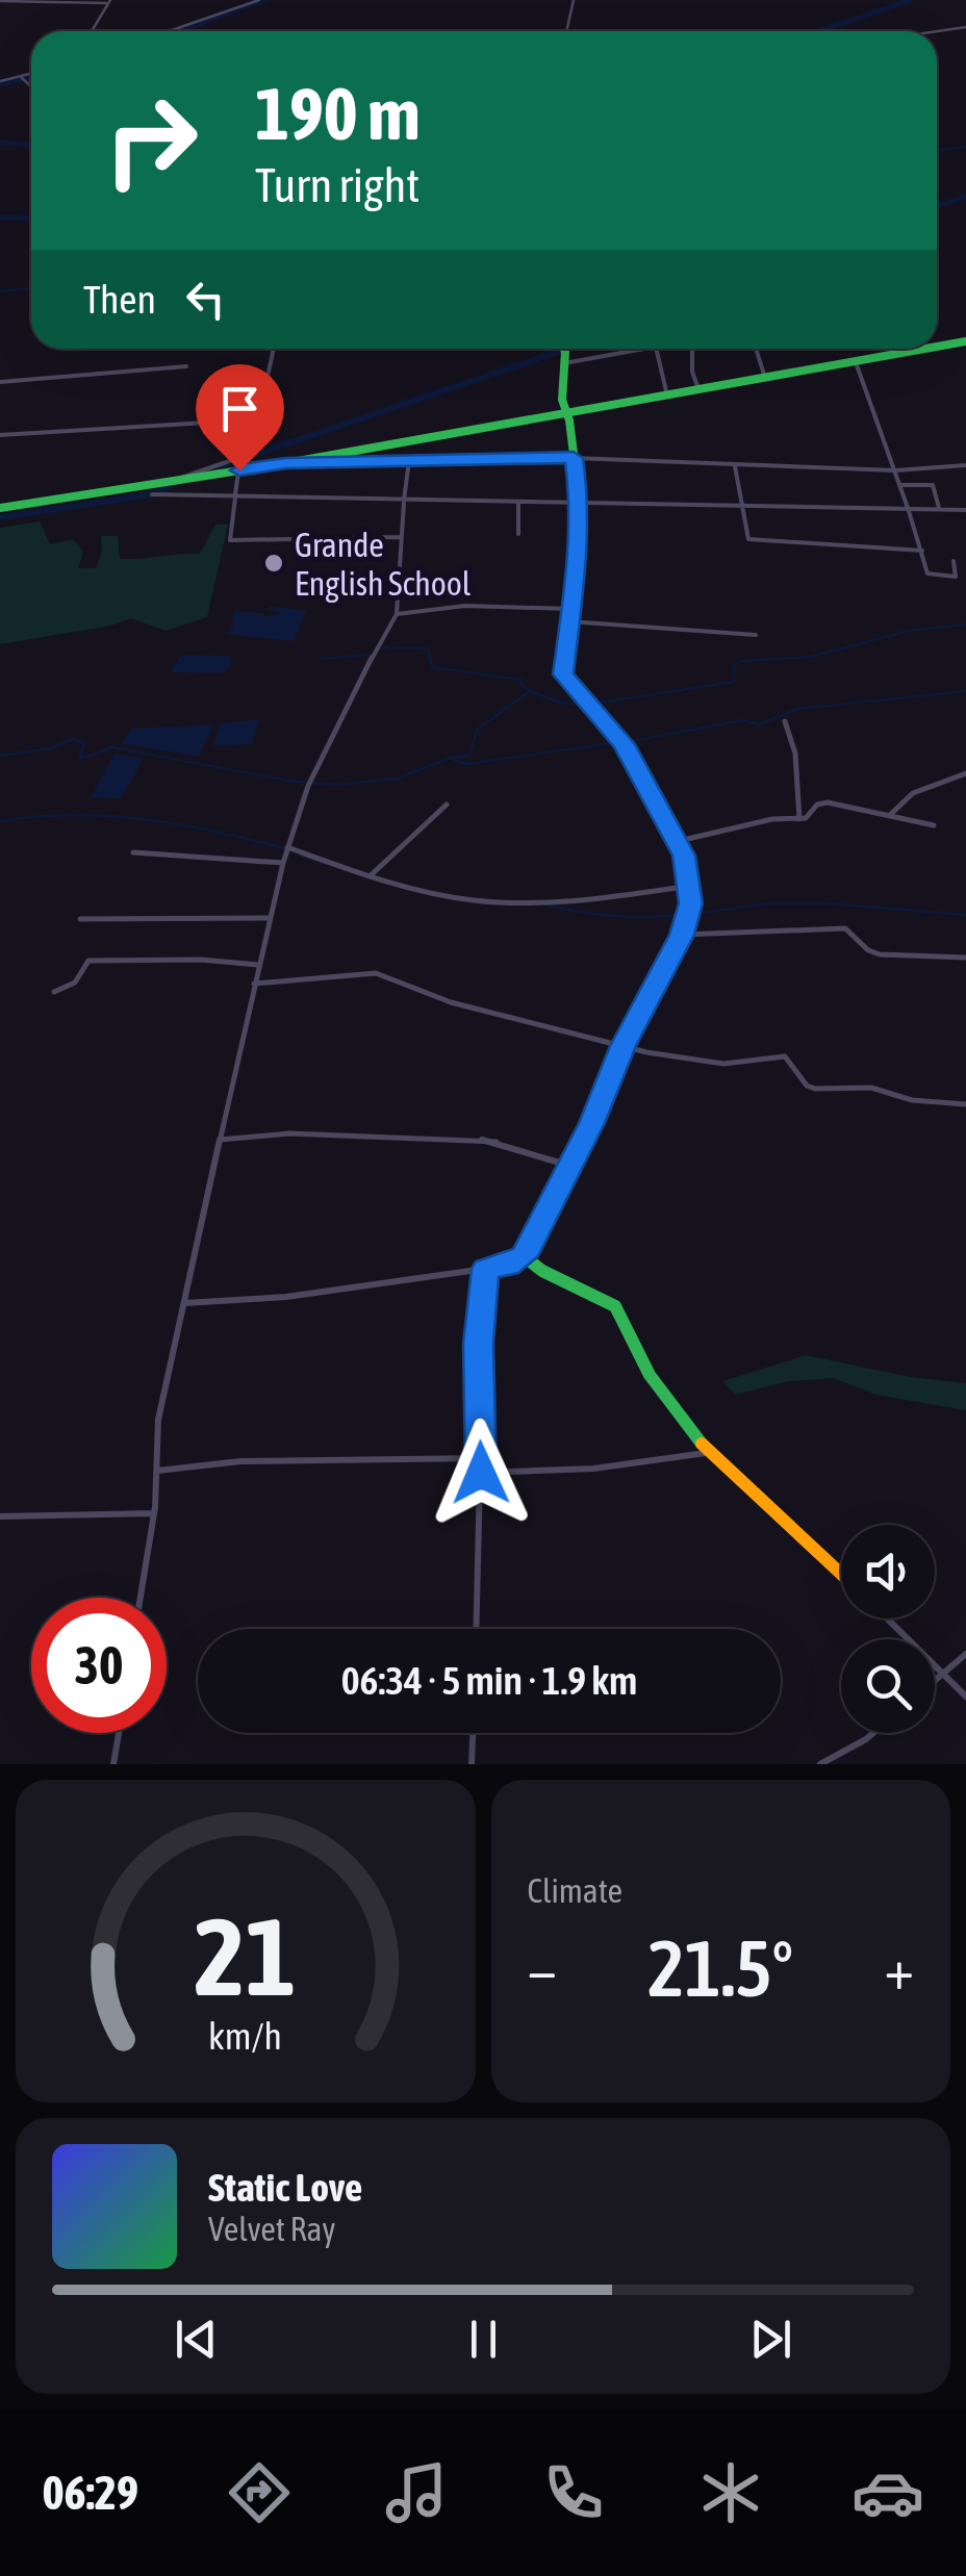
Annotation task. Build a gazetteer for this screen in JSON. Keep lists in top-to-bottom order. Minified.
{"places":["Grande English School"],"page":{"turn":["190 m","Turn right"],"then":"Then","limit":"30","trip":"06:34 · 5 min · 1.9 km","tile":"Climate","heat":["−","21.5°","+"],"song":["Static Love","Velvet Ray"],"tabs":"06:29","gauge":["21","km/h"]}}
